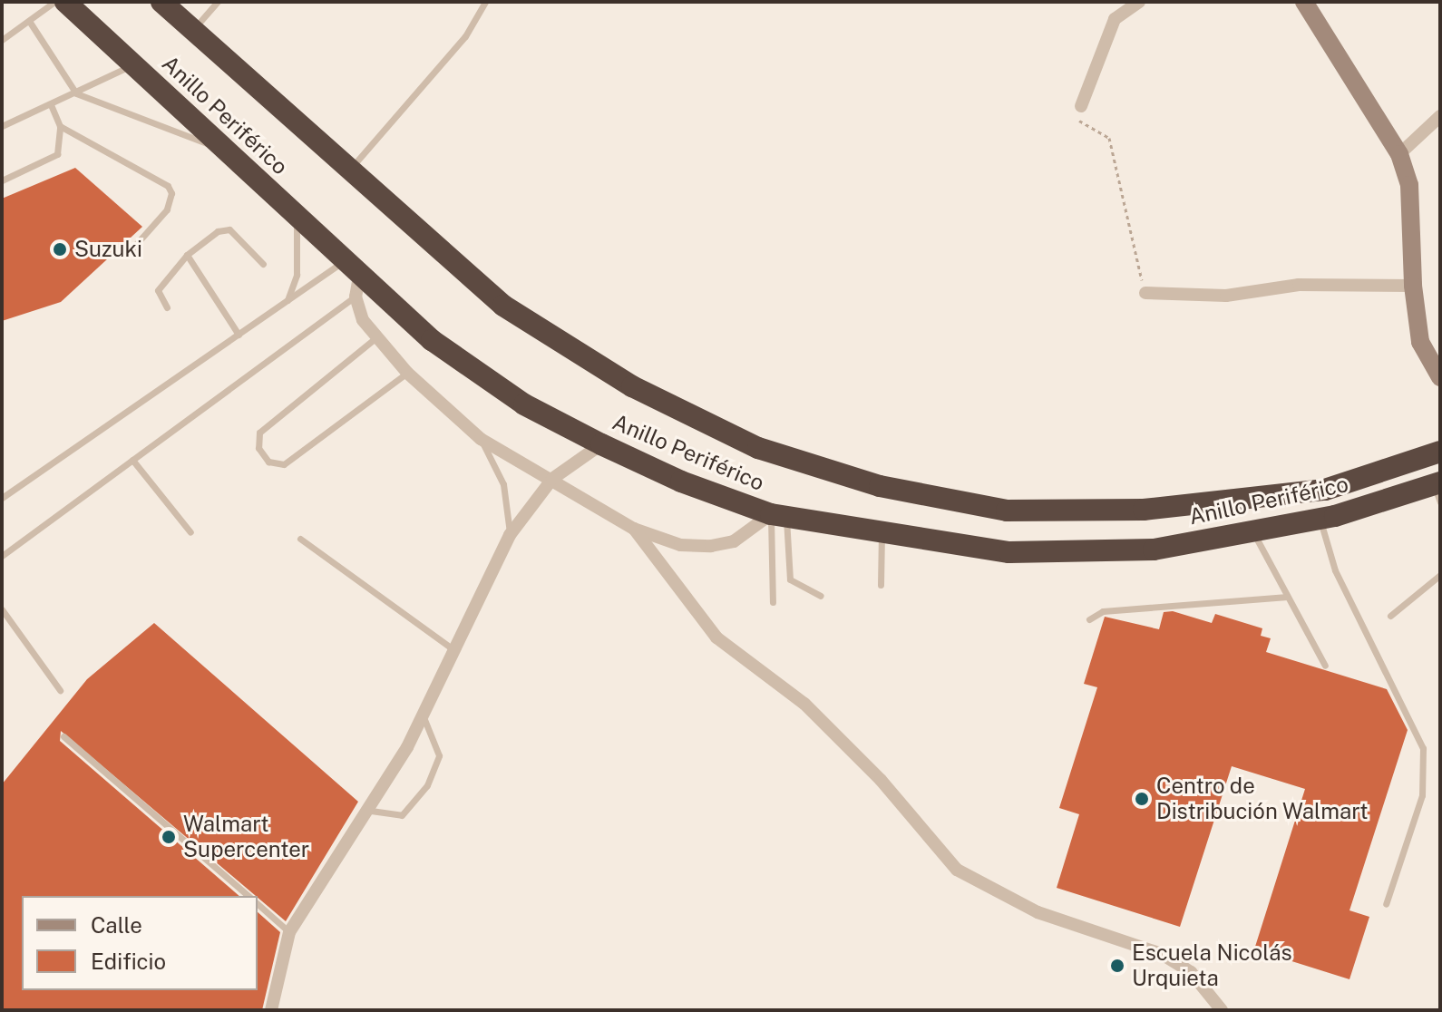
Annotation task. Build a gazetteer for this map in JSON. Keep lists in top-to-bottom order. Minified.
{"streets":{"highway":["Anillo Periférico"]},"places":["Suzuki","Centro de Distribución Walmart","Walmart Supercenter","Escuela Nicolás Urquieta"],"legend":["Calle","Edificio"]}
